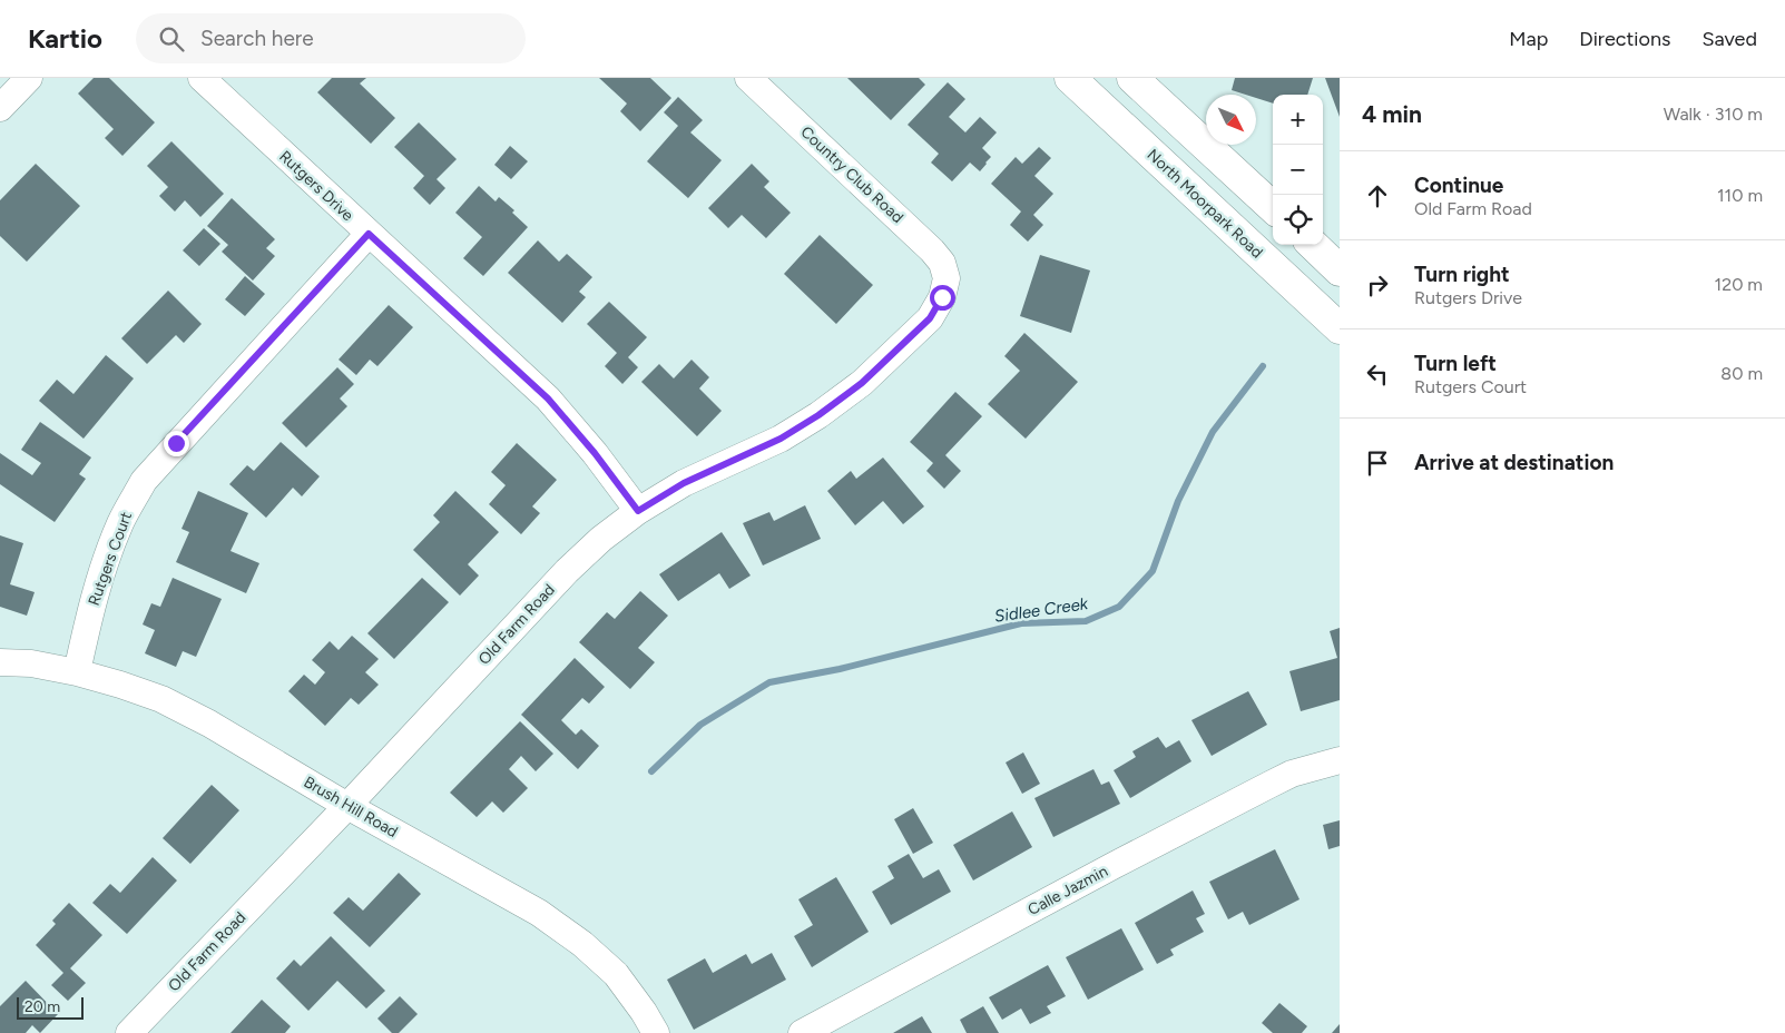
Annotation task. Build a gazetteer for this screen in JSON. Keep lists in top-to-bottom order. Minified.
{"streets":{"main road":["North Moorpark Road"],"street":["Country Club Road","Rutgers Drive","Rutgers Court","Old Farm Road","Brush Hill Road","Calle Jazmin"]},"crossings":[["Country Club Road","Old Farm Road"],["Rutgers Drive","Rutgers Court"],["Rutgers Drive","Old Farm Road"],["Rutgers Court","Brush Hill Road"],["Old Farm Road","Brush Hill Road"]],"water":["Sidlee Creek"],"scale_bar":"20 m","north":"bottom right","page":{"header":"Kartio","search":"Search here","nav":["Map","Directions","Saved"],"heading":["4 min","Walk · 310 m"],"map_buttons":["+","−"],"list":[["Continue","Old Farm Road","110 m"],["Turn right","Rutgers Drive","120 m"],["Turn left","Rutgers Court","80 m"],"Arrive at destination"],"scale":"20 m"}}
